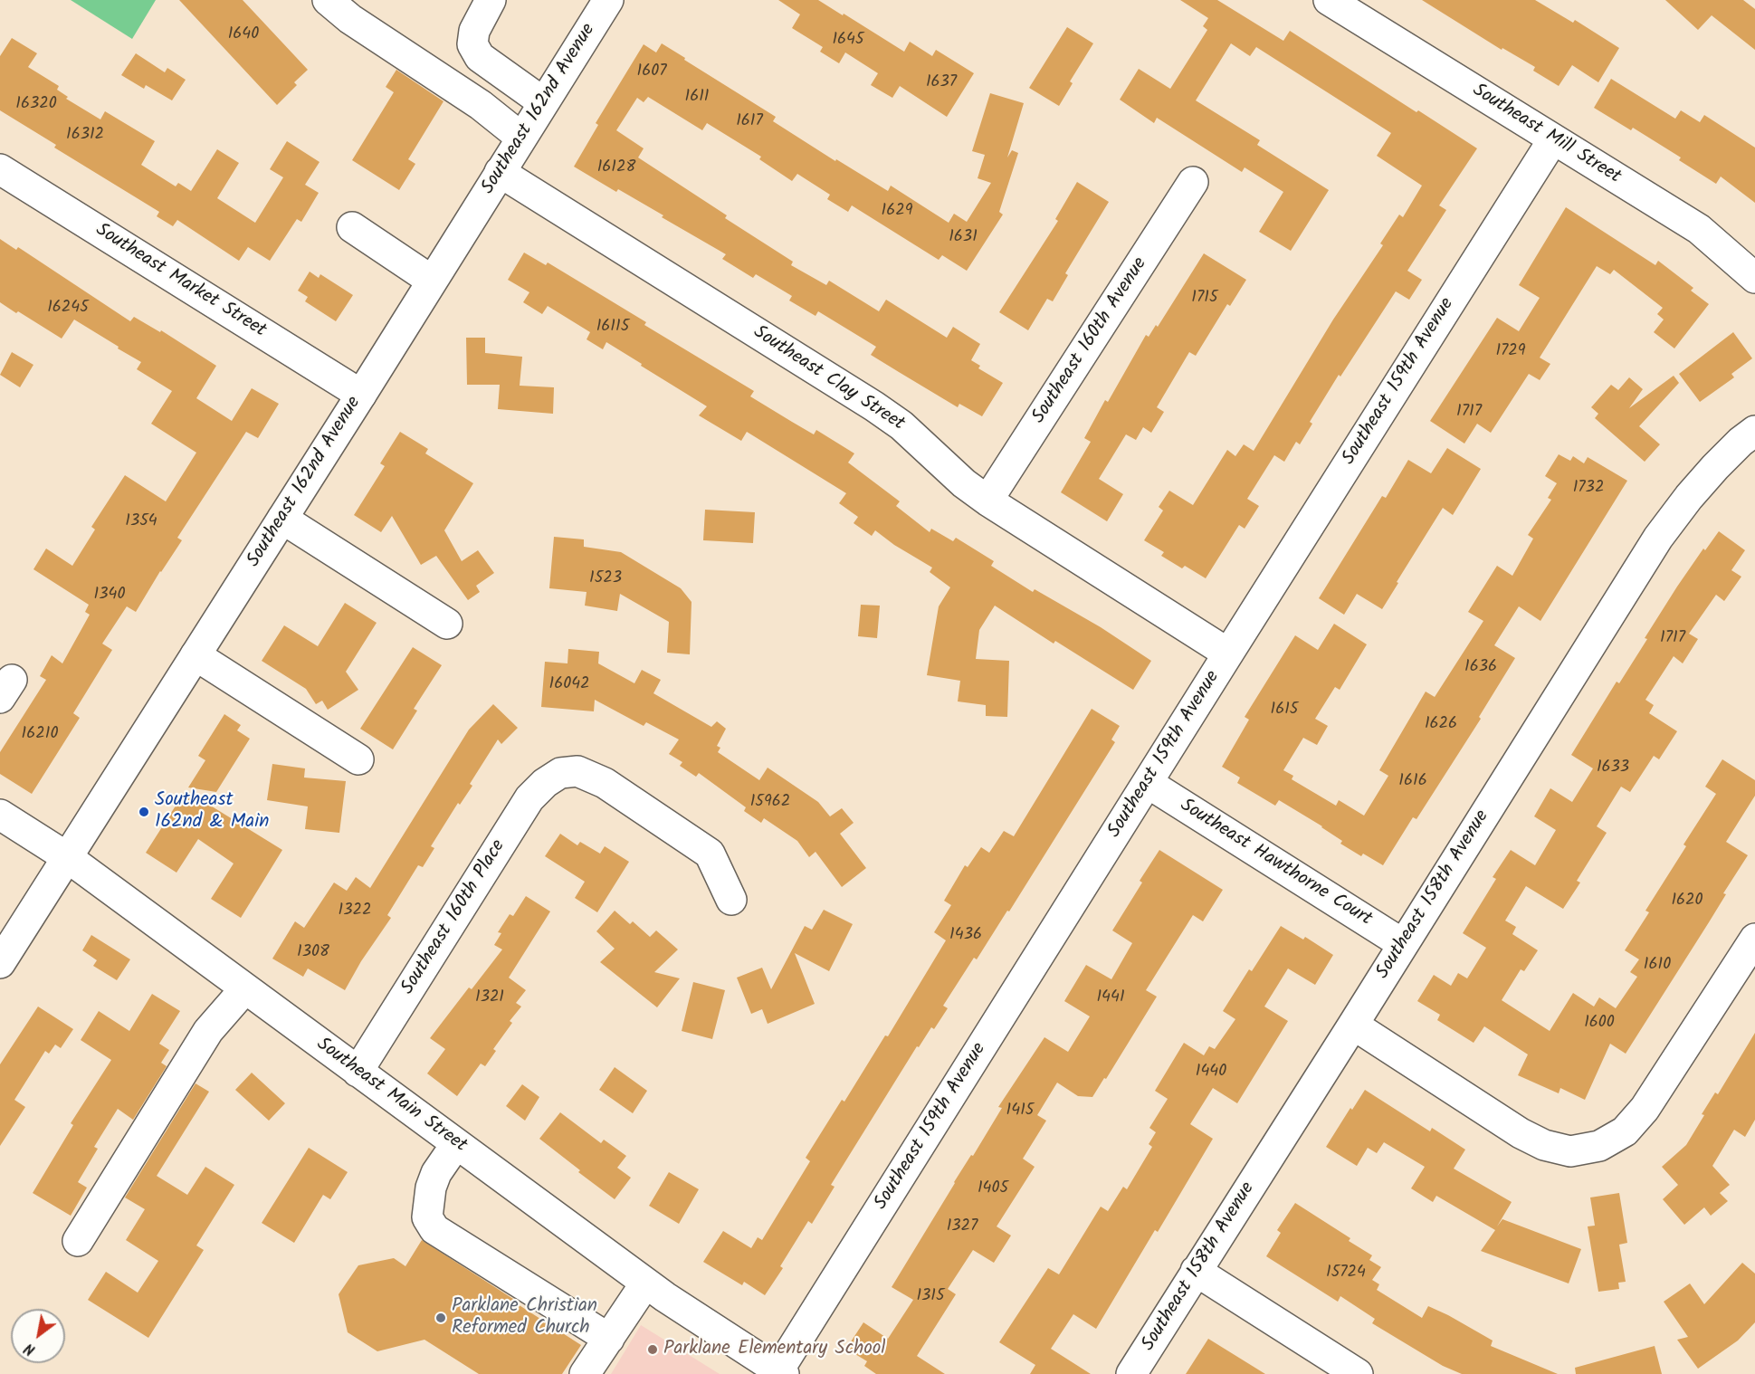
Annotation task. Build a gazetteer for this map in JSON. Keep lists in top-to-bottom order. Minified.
{"streets":{"street":["Southeast 162nd Avenue","Southeast Mill Street","Southeast Market Street","Southeast 160th Avenue","Southeast Clay Street","Southeast 159th Avenue","Southeast Hawthorne Court","Southeast 158th Avenue","Southeast 160th Place","Southeast Main Street"]},"crossings":[["Southeast 162nd Avenue","Southeast Market Street"],["Southeast 162nd Avenue","Southeast Clay Street"],["Southeast 162nd Avenue","Southeast Main Street"],["Southeast Mill Street","Southeast 159th Avenue"],["Southeast 160th Avenue","Southeast Clay Street"],["Southeast Clay Street","Southeast 159th Avenue"],["Southeast 159th Avenue","Southeast Hawthorne Court"],["Southeast 159th Avenue","Southeast Main Street"],["Southeast Hawthorne Court","Southeast 158th Avenue"],["Southeast 160th Place","Southeast Main Street"]],"places":["Southeast 162nd & Main","Parklane Christian Reformed Church","Parklane Elementary School"],"house_numbers":["1640","1645","1607","1637","1611","16320","1617","16312","16128","1629","1631","1715","16245","16115","1729","1717","1732","1354","1523","1340","1717","1636","16042","1615","1626","16210","1633","1616","15962","1620","1322","1436","1308","1610","1321","1441","1600","1440","1415","1405","1327","15724","1315"],"north":"bottom left"}
